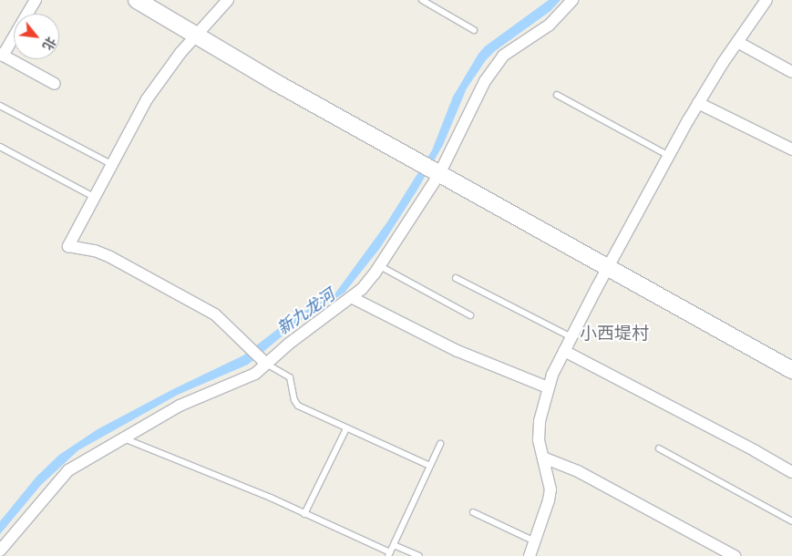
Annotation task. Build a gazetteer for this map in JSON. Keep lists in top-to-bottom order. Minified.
{"districts":["小西堤村"],"water":["新九龙河"],"north":"bottom right"}
